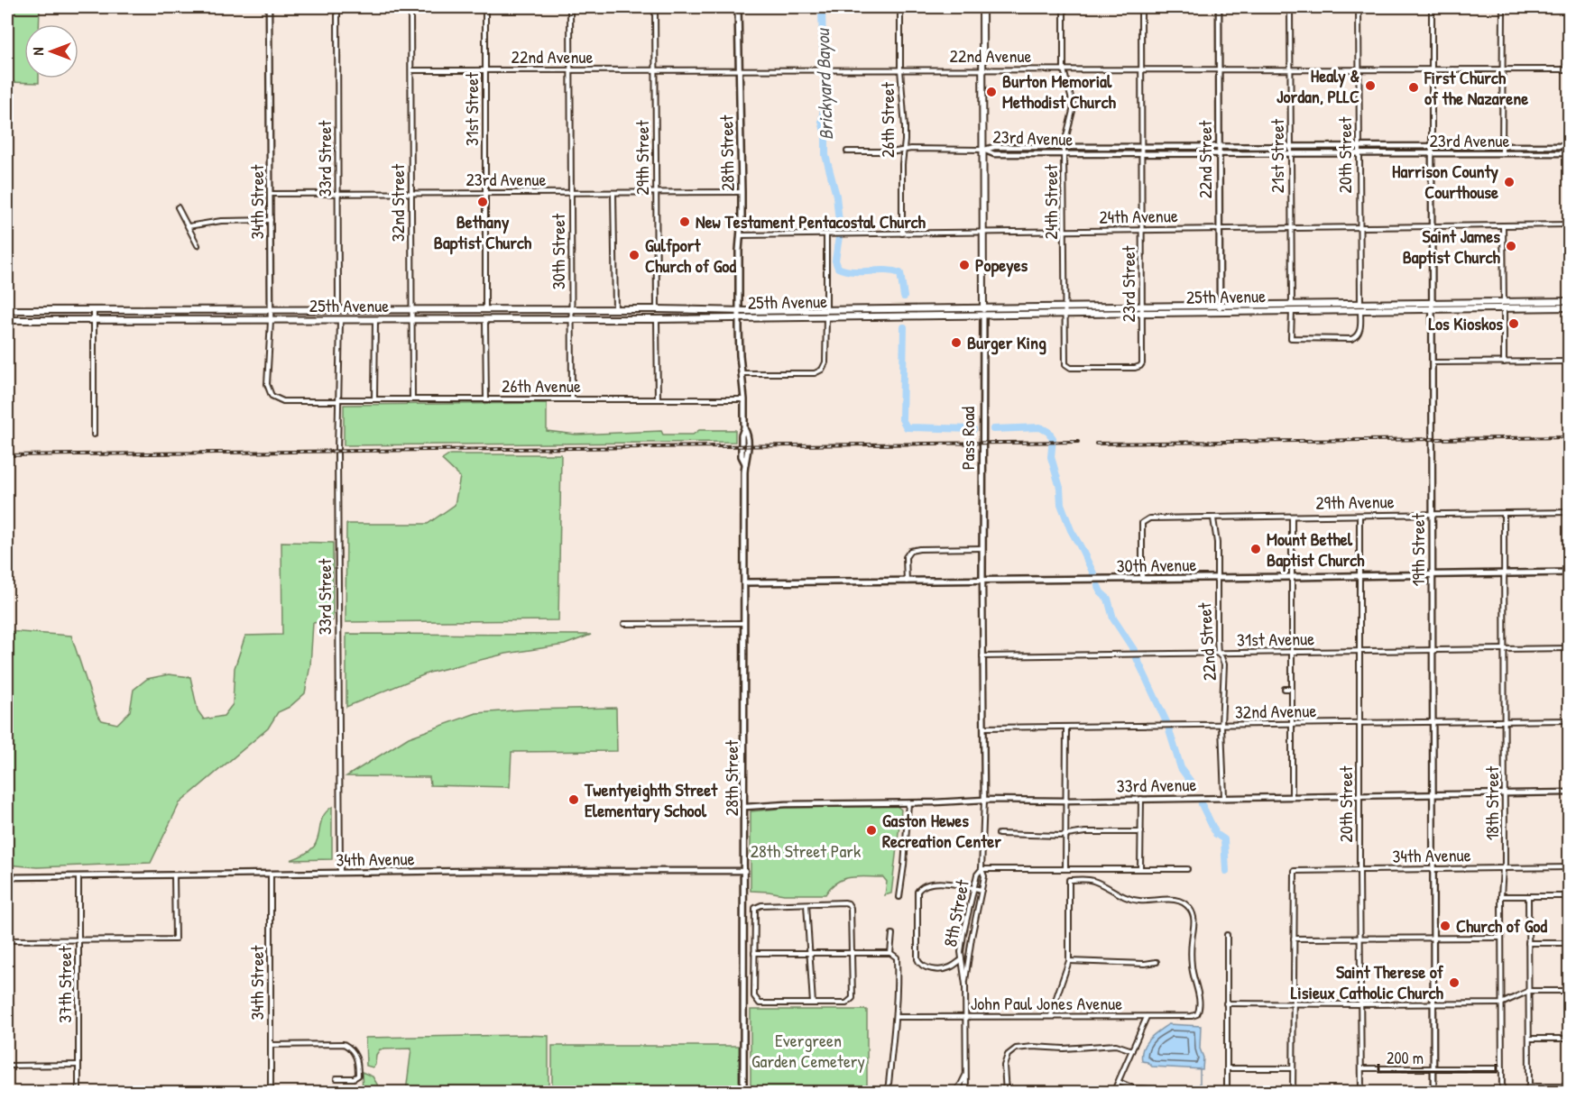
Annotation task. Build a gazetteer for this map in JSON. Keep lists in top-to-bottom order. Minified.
{"streets":{"main road":["28th Street","25th Avenue","Pass Road","30th Avenue"],"street":["22nd Avenue","31st Street","26th Street","23rd Avenue","20th Street","21st Street","29th Street","33rd Street","22nd Street","34th Street","24th Street","32nd Street","24th Avenue","30th Street","23rd Street","26th Avenue","29th Avenue","19th Street","31st Avenue","32nd Avenue","33rd Avenue","18th Street","34th Avenue","8th Street","37th Street","John Paul Jones Avenue"]},"crossings":[["22nd Avenue","31st Street"],["22nd Avenue","26th Street"],["22nd Avenue","28th Street"],["22nd Avenue","20th Street"],["22nd Avenue","21st Street"],["22nd Avenue","29th Street"],["22nd Avenue","22nd Street"],["22nd Avenue","24th Street"],["22nd Avenue","32nd Street"],["22nd Avenue","30th Street"],["22nd Avenue","23rd Street"],["22nd Avenue","Pass Road"],["22nd Avenue","19th Street"],["31st Street","23rd Avenue"],["31st Street","25th Avenue"],["26th Street","24th Avenue"],["23rd Avenue","28th Street"],["23rd Avenue","20th Street"],["23rd Avenue","21st Street"],["23rd Avenue","29th Street"],["23rd Avenue","33rd Street"],["23rd Avenue","22nd Street"],["23rd Avenue","34th Street"],["23rd Avenue","24th Street"],["23rd Avenue","32nd Street"],["23rd Avenue","30th Street"],["23rd Avenue","23rd Street"],["23rd Avenue","Pass Road"],["23rd Avenue","19th Street"],["28th Street","24th Avenue"],["28th Street","25th Avenue"],["28th Street","26th Avenue"],["28th Street","30th Avenue"],["28th Street","33rd Avenue"],["28th Street","34th Avenue"],["20th Street","21st Street"],["20th Street","24th Avenue"],["20th Street","25th Avenue"],["20th Street","29th Avenue"],["20th Street","30th Avenue"],["20th Street","31st Avenue"],["20th Street","32nd Avenue"],["20th Street","33rd Avenue"],["20th Street","34th Avenue"],["21st Street","24th Avenue"],["21st Street","25th Avenue"],["29th Street","25th Avenue"],["33rd Street","25th Avenue"],["33rd Street","26th Avenue"],["33rd Street","34th Avenue"],["22nd Street","24th Avenue"],["22nd Street","25th Avenue"],["22nd Street","29th Avenue"],["22nd Street","30th Avenue"],["22nd Street","31st Avenue"],["22nd Street","32nd Avenue"],["22nd Street","33rd Avenue"],["34th Street","25th Avenue"],["34th Street","26th Avenue"],["34th Street","34th Avenue"],["24th Street","24th Avenue"],["24th Street","23rd Street"],["24th Street","25th Avenue"],["32nd Street","25th Avenue"],["32nd Street","26th Avenue"],["24th Avenue","23rd Street"],["24th Avenue","Pass Road"],["24th Avenue","19th Street"],["30th Street","25th Avenue"],["30th Street","26th Avenue"],["23rd Street","25th Avenue"],["25th Avenue","Pass Road"],["25th Avenue","19th Street"],["Pass Road","30th Avenue"],["Pass Road","31st Avenue"],["Pass Road","32nd Avenue"],["Pass Road","33rd Avenue"],["Pass Road","8th Street"],["29th Avenue","19th Street"],["29th Avenue","30th Avenue"],["29th Avenue","18th Street"],["19th Street","30th Avenue"],["19th Street","31st Avenue"],["19th Street","32nd Avenue"],["19th Street","33rd Avenue"],["19th Street","34th Avenue"],["30th Avenue","18th Street"],["31st Avenue","18th Street"],["32nd Avenue","18th Street"],["33rd Avenue","18th Street"],["18th Street","34th Avenue"],["34th Avenue","37th Street"],["8th Street","John Paul Jones Avenue"]],"water":["Brickyard Bayou"],"parks":["28th Street Park","Evergreen Garden Cemetery"],"places":["Healy & Jordan, PLLC","First Church of the Nazarene","Burton Memorial Methodist Church","Harrison County Courthouse","Bethany Baptist Church","New Testament Pentacostal Church","Saint James Baptist Church","Gulfport Church of God","Popeyes","Los Kioskos","Burger King","Mount Bethel Baptist Church","Twentyeighth Street Elementary School","Gaston Hewes Recreation Center","Church of God","Saint Therese of Lisieux Catholic Church"],"scale_bar":"200 m","north":"left"}
